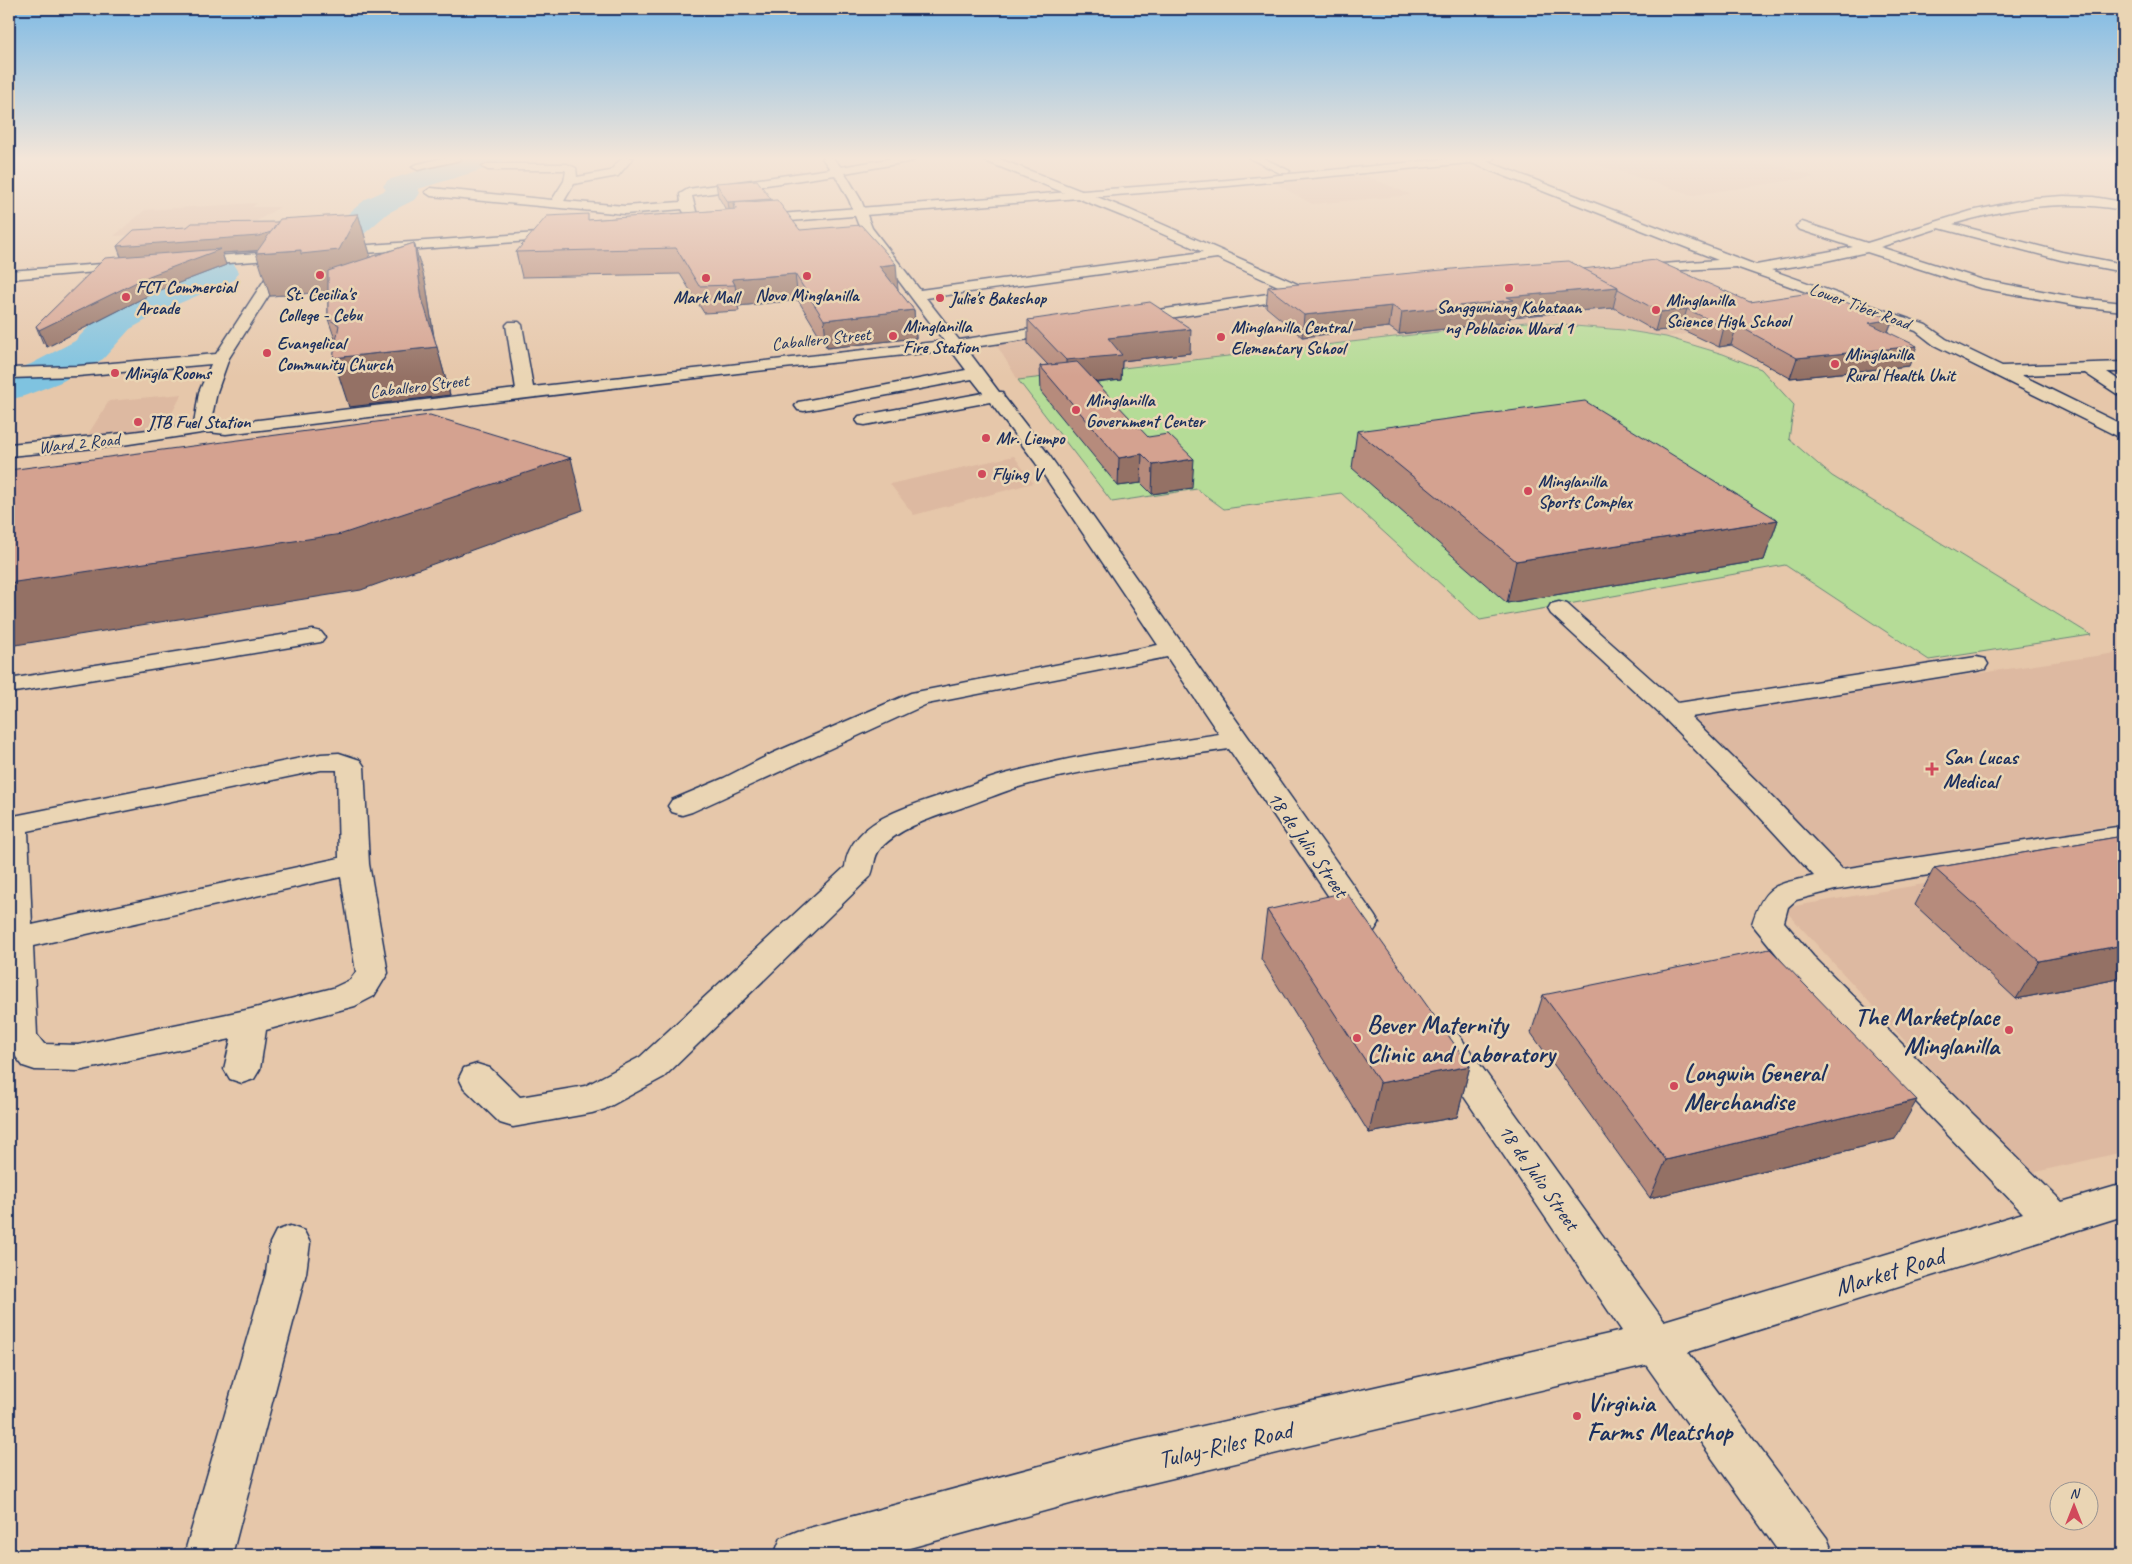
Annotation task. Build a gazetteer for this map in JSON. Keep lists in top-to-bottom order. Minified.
{"streets":{"main road":["Lower Tiber Road","Caballero Street","Ward 2 Road","18 de Julio Street","Market Road","Tulay-Riles Road"]},"crossings":[["Caballero Street","Ward 2 Road"],["Caballero Street","18 de Julio Street"],["18 de Julio Street","Market Road"],["18 de Julio Street","Tulay-Riles Road"],["Market Road","Tulay-Riles Road"]],"places":{"other":["St. Cecilia's College - Cebu","Novo Minglanilla","Mark Mall","Sangguniang Kabataan ng Poblacion Ward 1","FCT Commercial Arcade","Julie's Bakeshop","Minglanilla Science High School","Minglanilla Fire Station","Minglanilla Central Elementary School","Evangelical Community Church","Minglanilla Rural Health Unit","Mingla Rooms","Minglanilla Government Center","JTB Fuel Station","Mr. Liempo","Flying V","Minglanilla Sports Complex","The Marketplace Minglanilla","Bever Maternity Clinic and Laboratory","Longwin General Merchandise","Virginia Farms Meatshop"],"health":["San Lucas Medical"]},"north":"top"}
